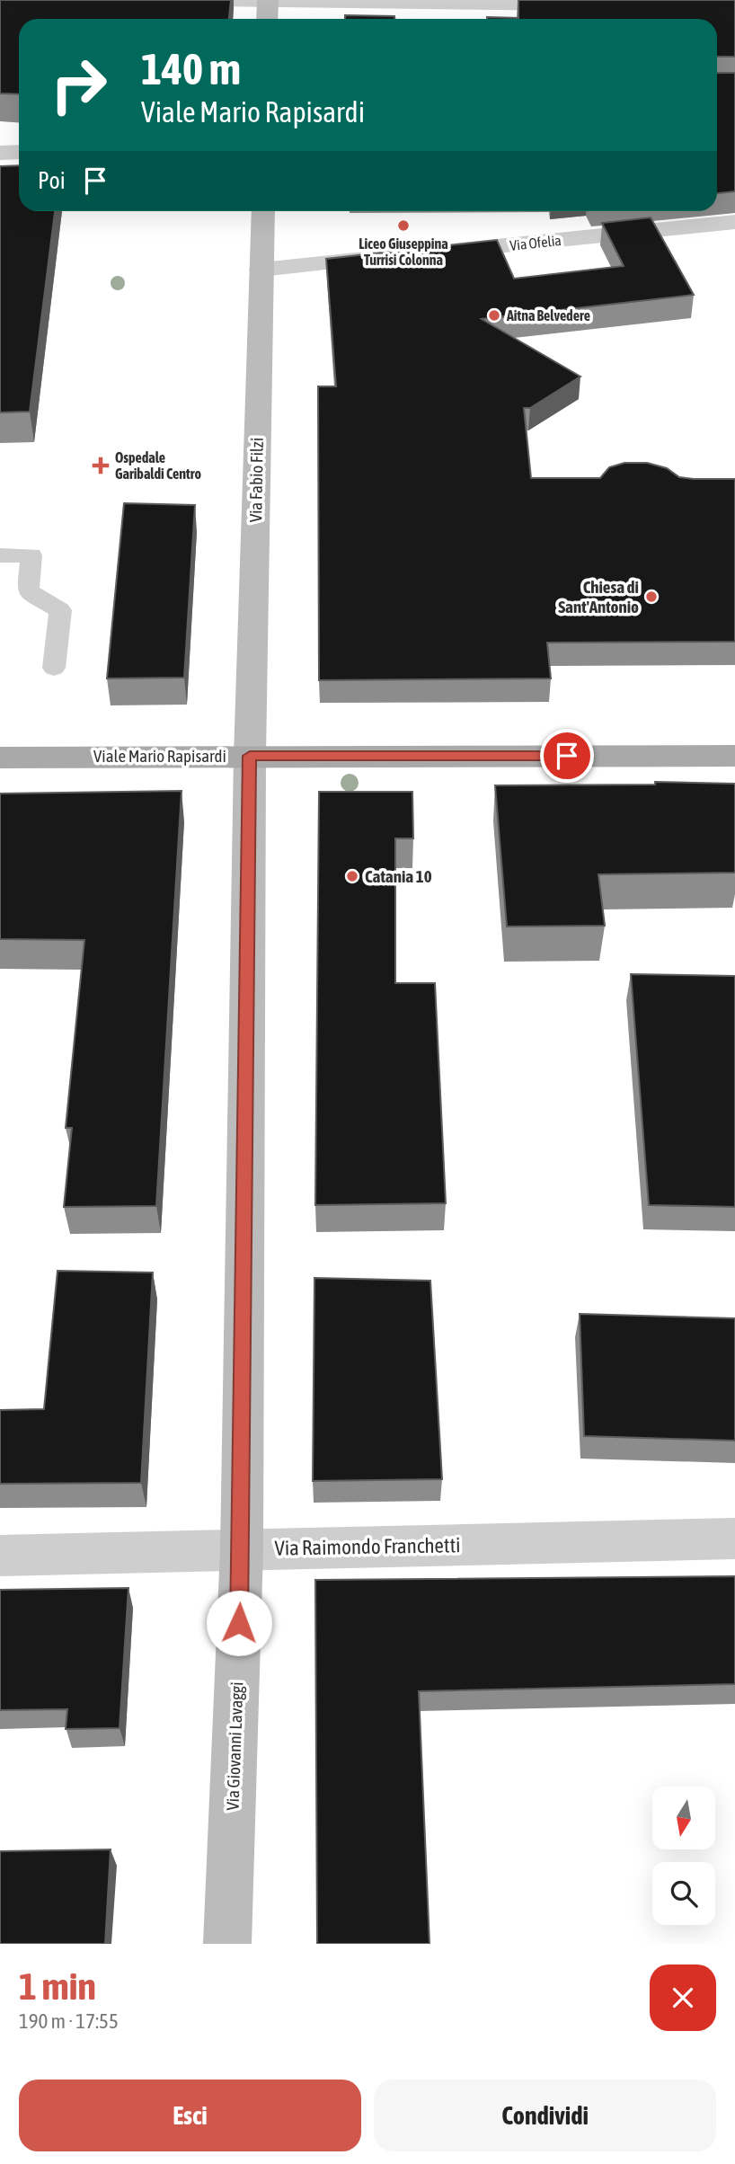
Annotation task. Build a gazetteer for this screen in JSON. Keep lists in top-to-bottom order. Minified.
{"streets":{"main road":["Via Fabio Filzi","Viale Mario Rapisardi","Via Giovanni Lavaggi"],"street":["Via Ofelia","Via Raimondo Franchetti"]},"crossings":[["Via Fabio Filzi","Viale Mario Rapisardi"],["Via Fabio Filzi","Via Giovanni Lavaggi"],["Viale Mario Rapisardi","Via Giovanni Lavaggi"],["Via Raimondo Franchetti","Via Giovanni Lavaggi"]],"places":{"other":["Liceo Giuseppina Turrisi Colonna","Aitna Belvedere","Chiesa di Sant'Antonio","Catania 10"],"health":["Ospedale Garibaldi Centro"]},"north":"bottom","page":{"turn":["140 m","Viale Mario Rapisardi"],"then":"Poi","heading":["1 min","190 m · 17:55"],"buttons":["Esci","Condividi"]}}
